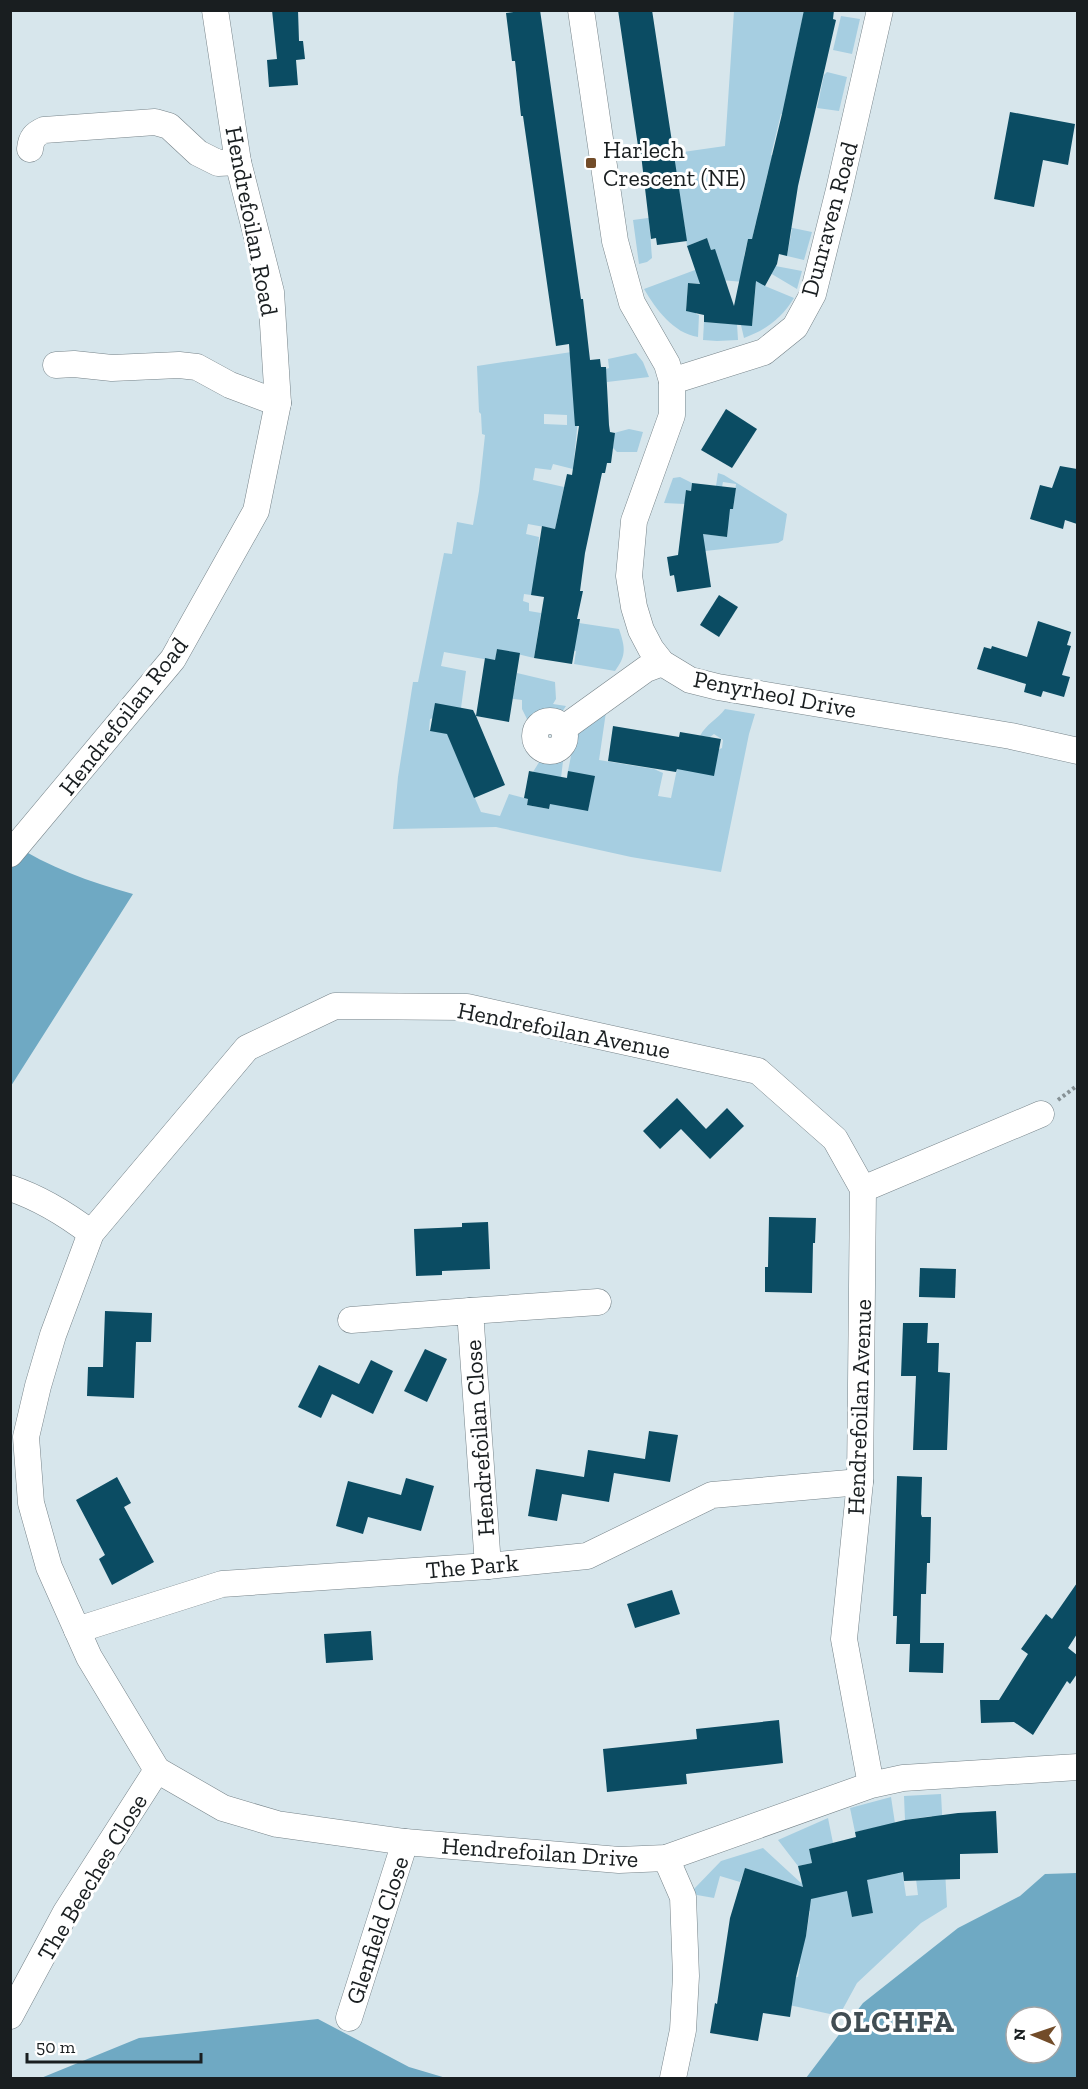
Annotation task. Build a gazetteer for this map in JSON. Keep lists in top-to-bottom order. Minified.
{"streets":{"street":["Dunraven Road","Hendrefoilan Road","Penyrheol Drive","Hendrefoilan Avenue","Hendrefoilan Close","The Park","Hendrefoilan Drive","The Beeches Close","Glenfield Close"]},"crossings":[["Dunraven Road","Penyrheol Drive"],["Hendrefoilan Avenue","The Park"],["Hendrefoilan Avenue","Hendrefoilan Drive"],["Hendrefoilan Avenue","The Beeches Close"],["Hendrefoilan Close","The Park"],["Hendrefoilan Drive","The Beeches Close"],["Hendrefoilan Drive","Glenfield Close"]],"districts":["OLCHFA"],"places":{"transit":["Harlech Crescent (NE)"]},"scale_bar":"50 m","north":"left"}
